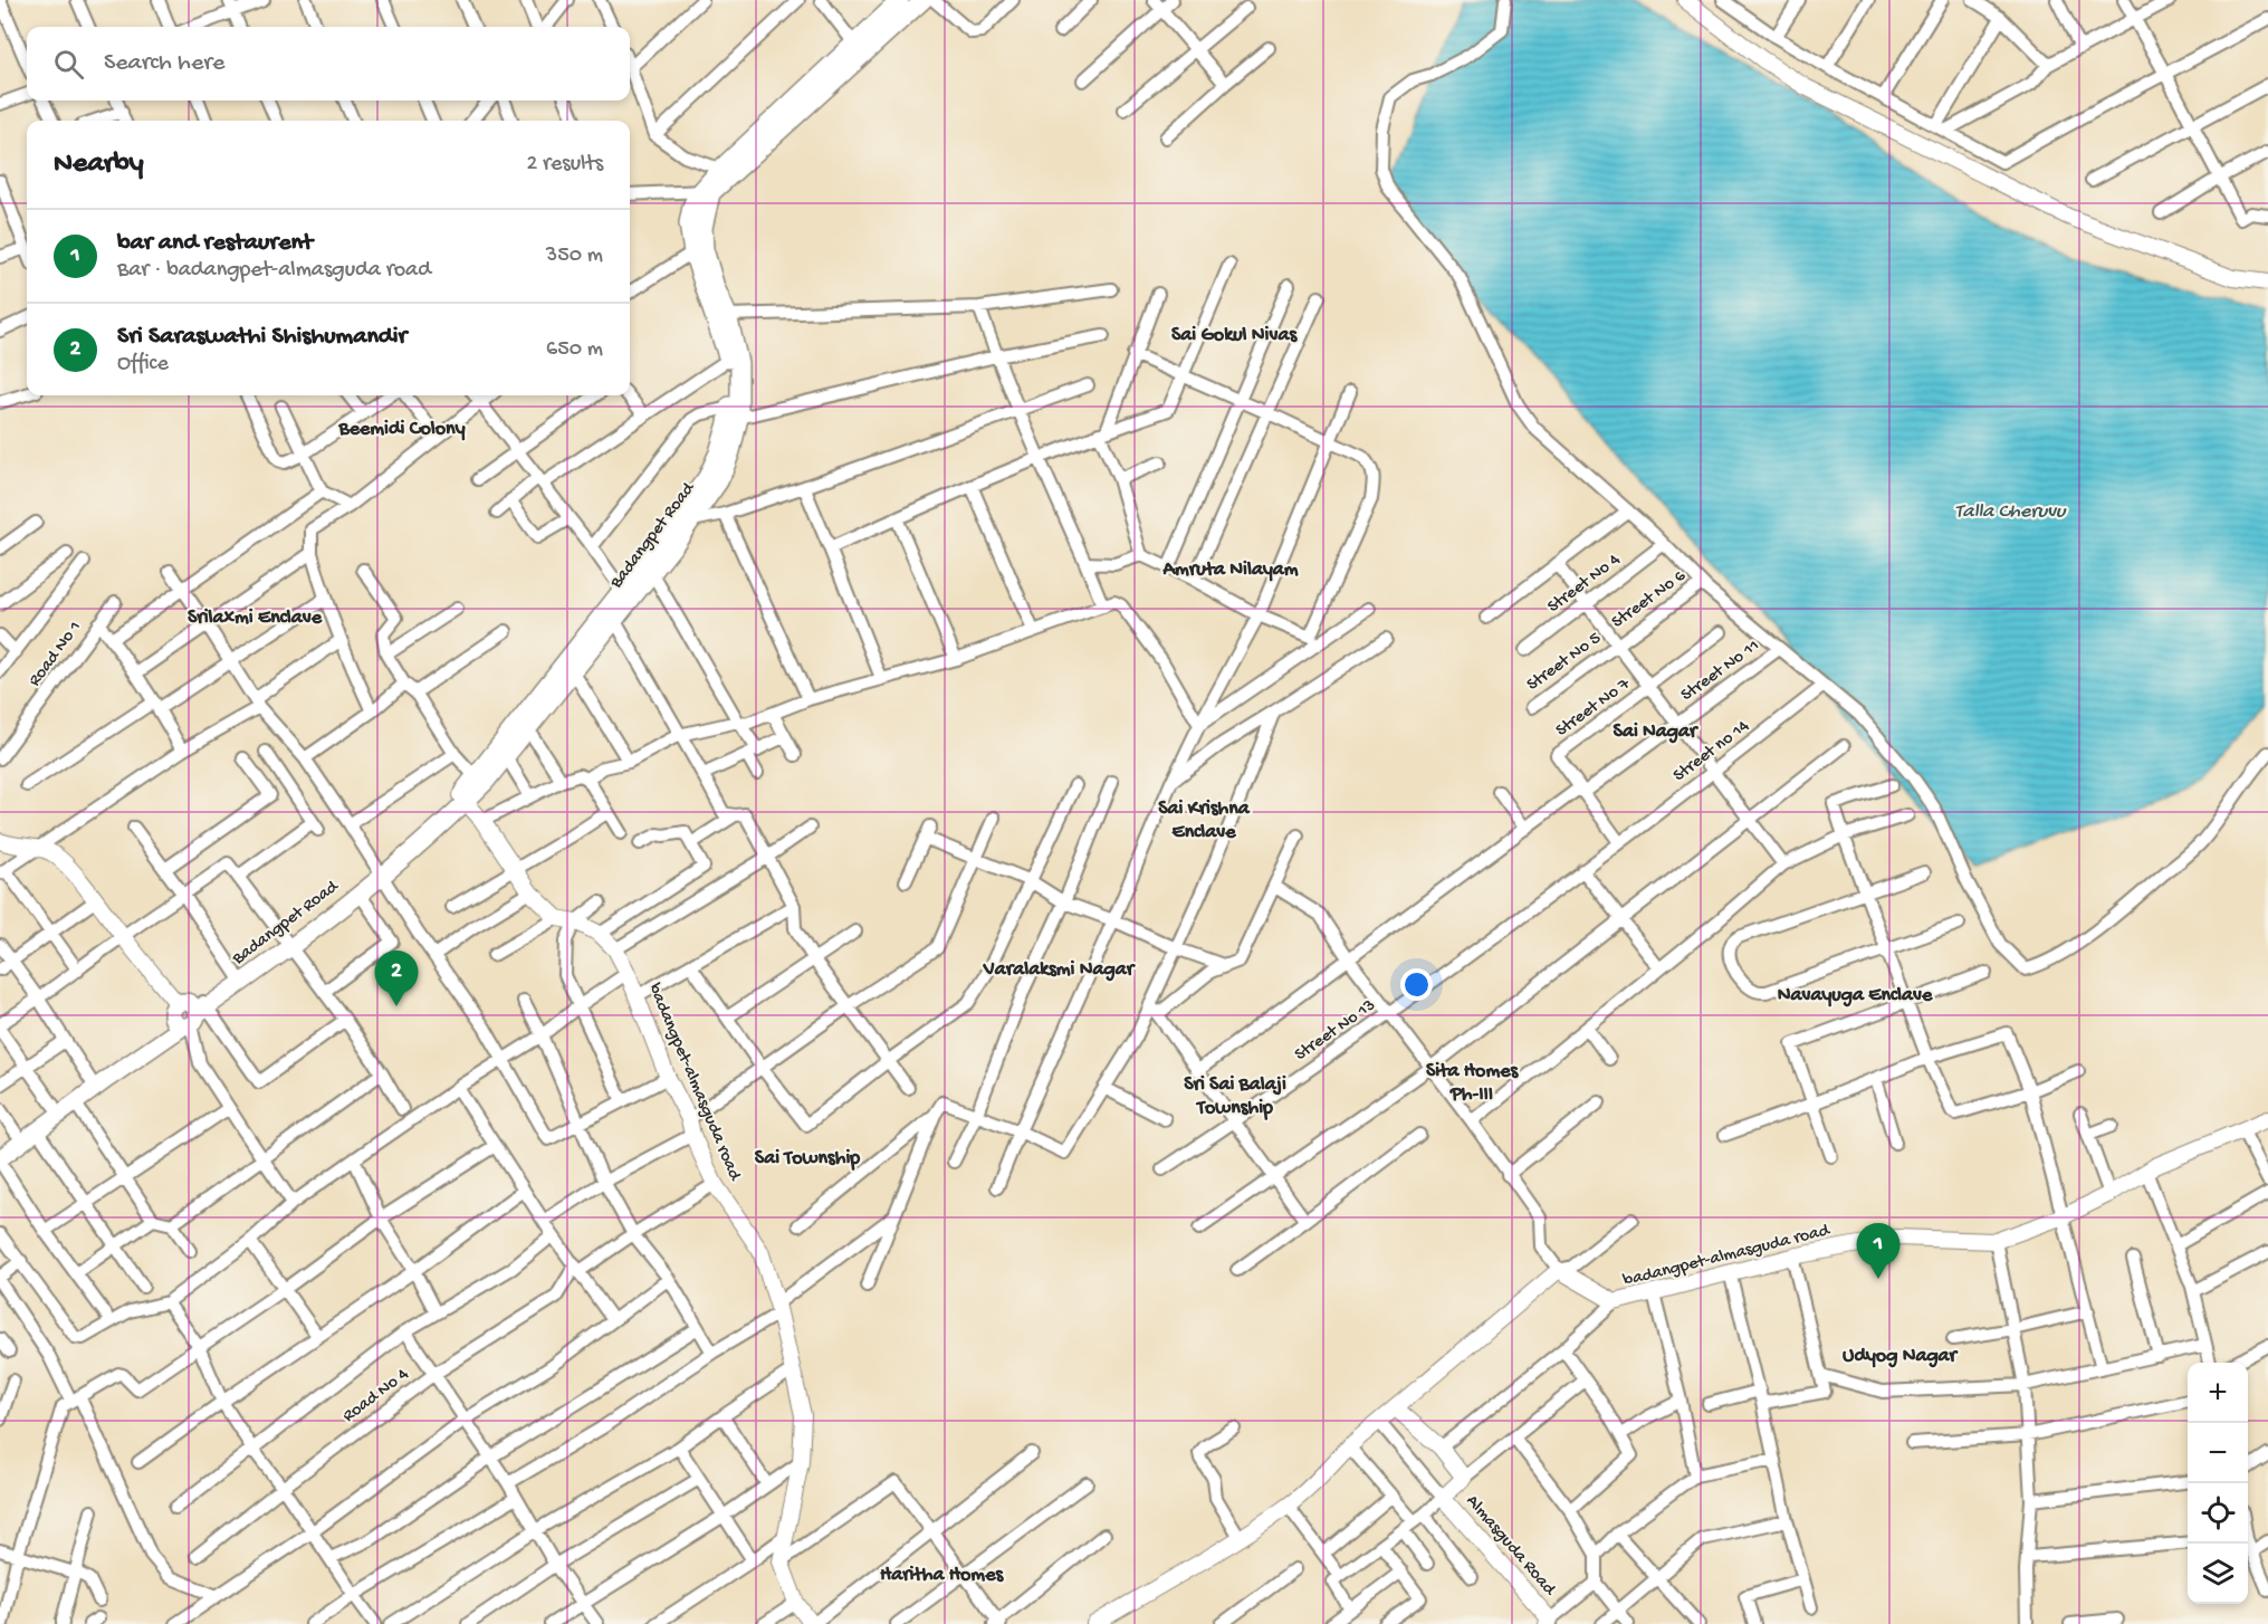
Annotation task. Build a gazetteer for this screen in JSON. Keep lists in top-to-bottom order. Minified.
{"streets":{"main road":["Badangpet Road"],"street":["Street No 4","Street No 6","Road No 1","Street No 5","Street No 11","Street No 7","Street no 14","Street No 13","badangpet-almasguda road","Road No 4","Almasguda Road"]},"crossings":[["Street No 6","Street No 5"],["Street No 11","Street No 7"],["Street no 14","Street No 13"]],"districts":["Sai Gokul Nivas","Beemidi Colony","Amruta Nilayam","Srilaxmi Enclave","Sai Nagar","Sai Krishna Enclave","Varalaksmi Nagar","Navayuga Enclave","Sita Homes Ph-III","Sri Sai Balaji Township","Sai Township","Udyog Nagar","Haritha Homes"],"water":["Talla Cheruvu"],"page":{"search":"Search here","heading":["Nearby","2 results"],"list":[{"mark":"1","name":"bar and restaurent","note":"Bar · badangpet-almasguda road","value":"350 m"},{"mark":"2","name":"Sri Saraswathi Shishumandir","note":"Office","value":"650 m"}],"pins":["2","1"],"map_buttons":["+","−"]}}
